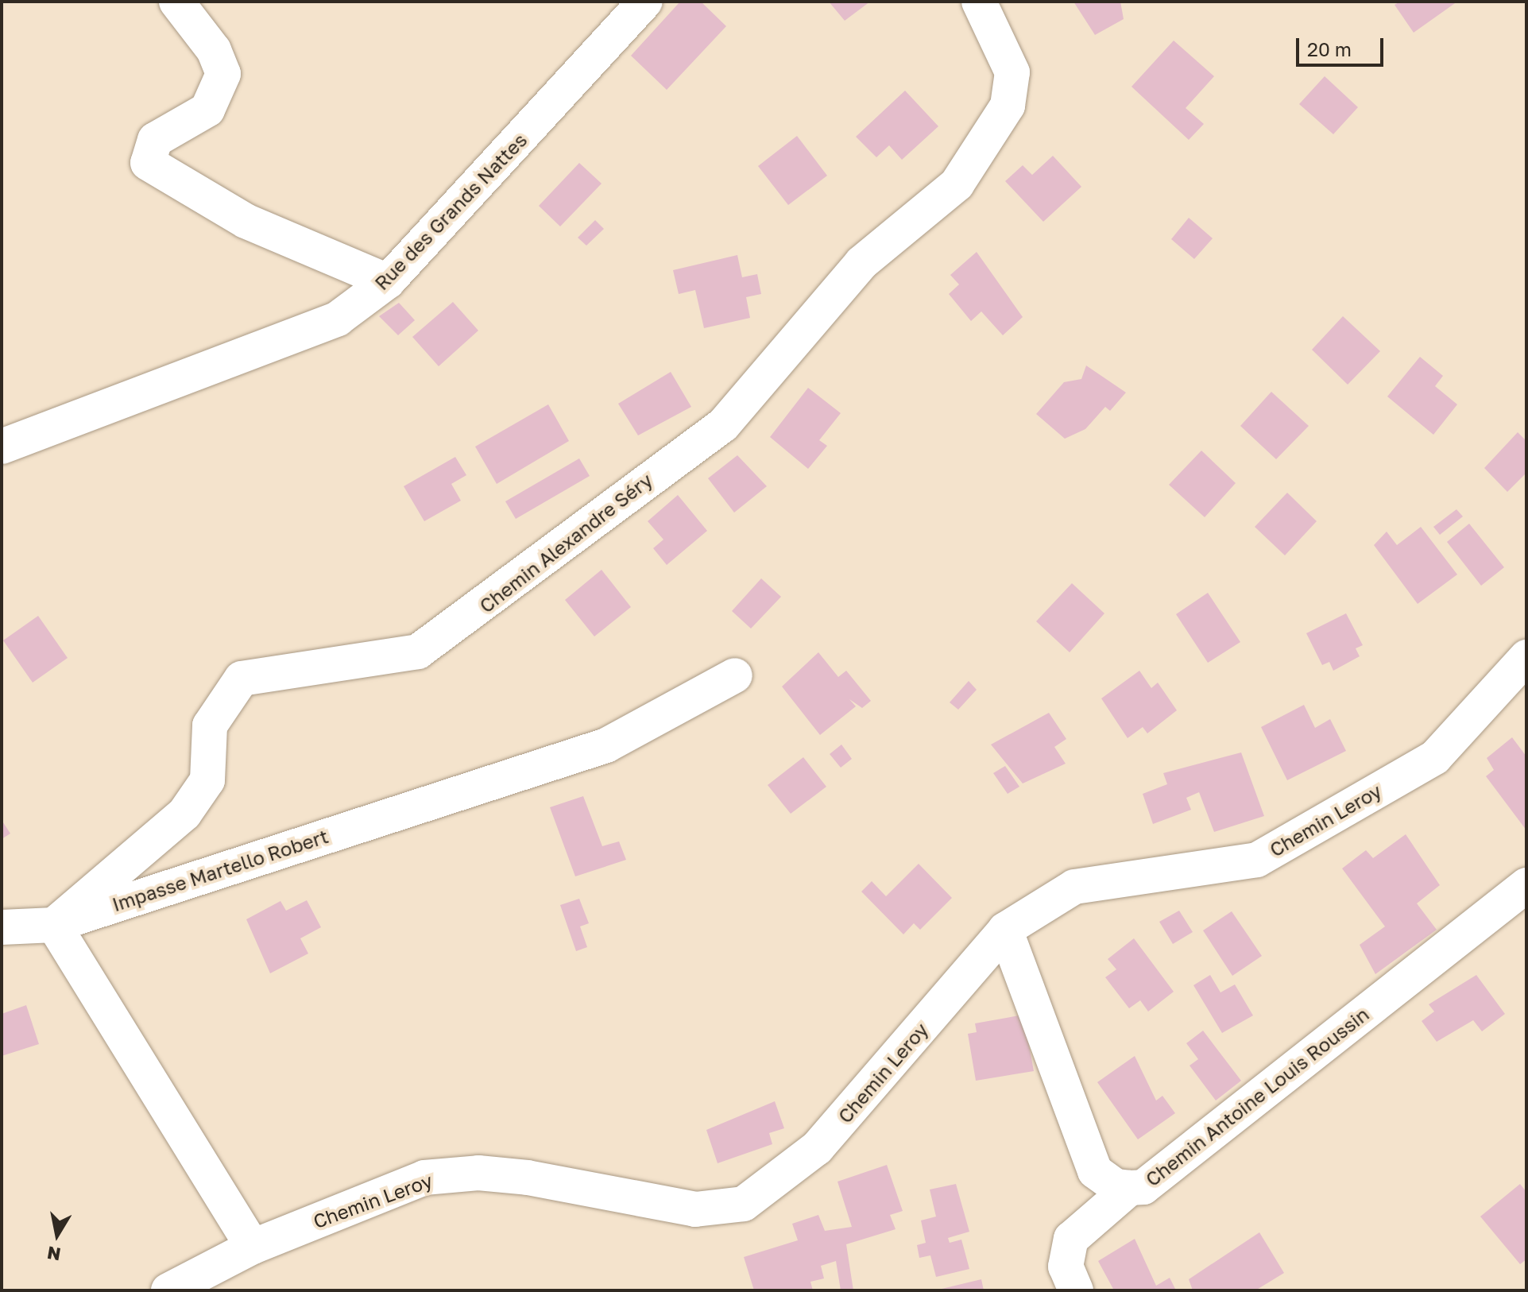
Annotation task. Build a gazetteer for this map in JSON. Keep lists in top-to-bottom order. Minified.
{"streets":{"street":["Rue des Grands Nattes","Chemin Alexandre Séry","Chemin Leroy","Impasse Martello Robert","Chemin Antoine Louis Roussin"]},"crossings":[["Chemin Alexandre Séry","Impasse Martello Robert"],["Chemin Leroy","Chemin Antoine Louis Roussin"]],"scale_bar":"20 m","north":"bottom"}
